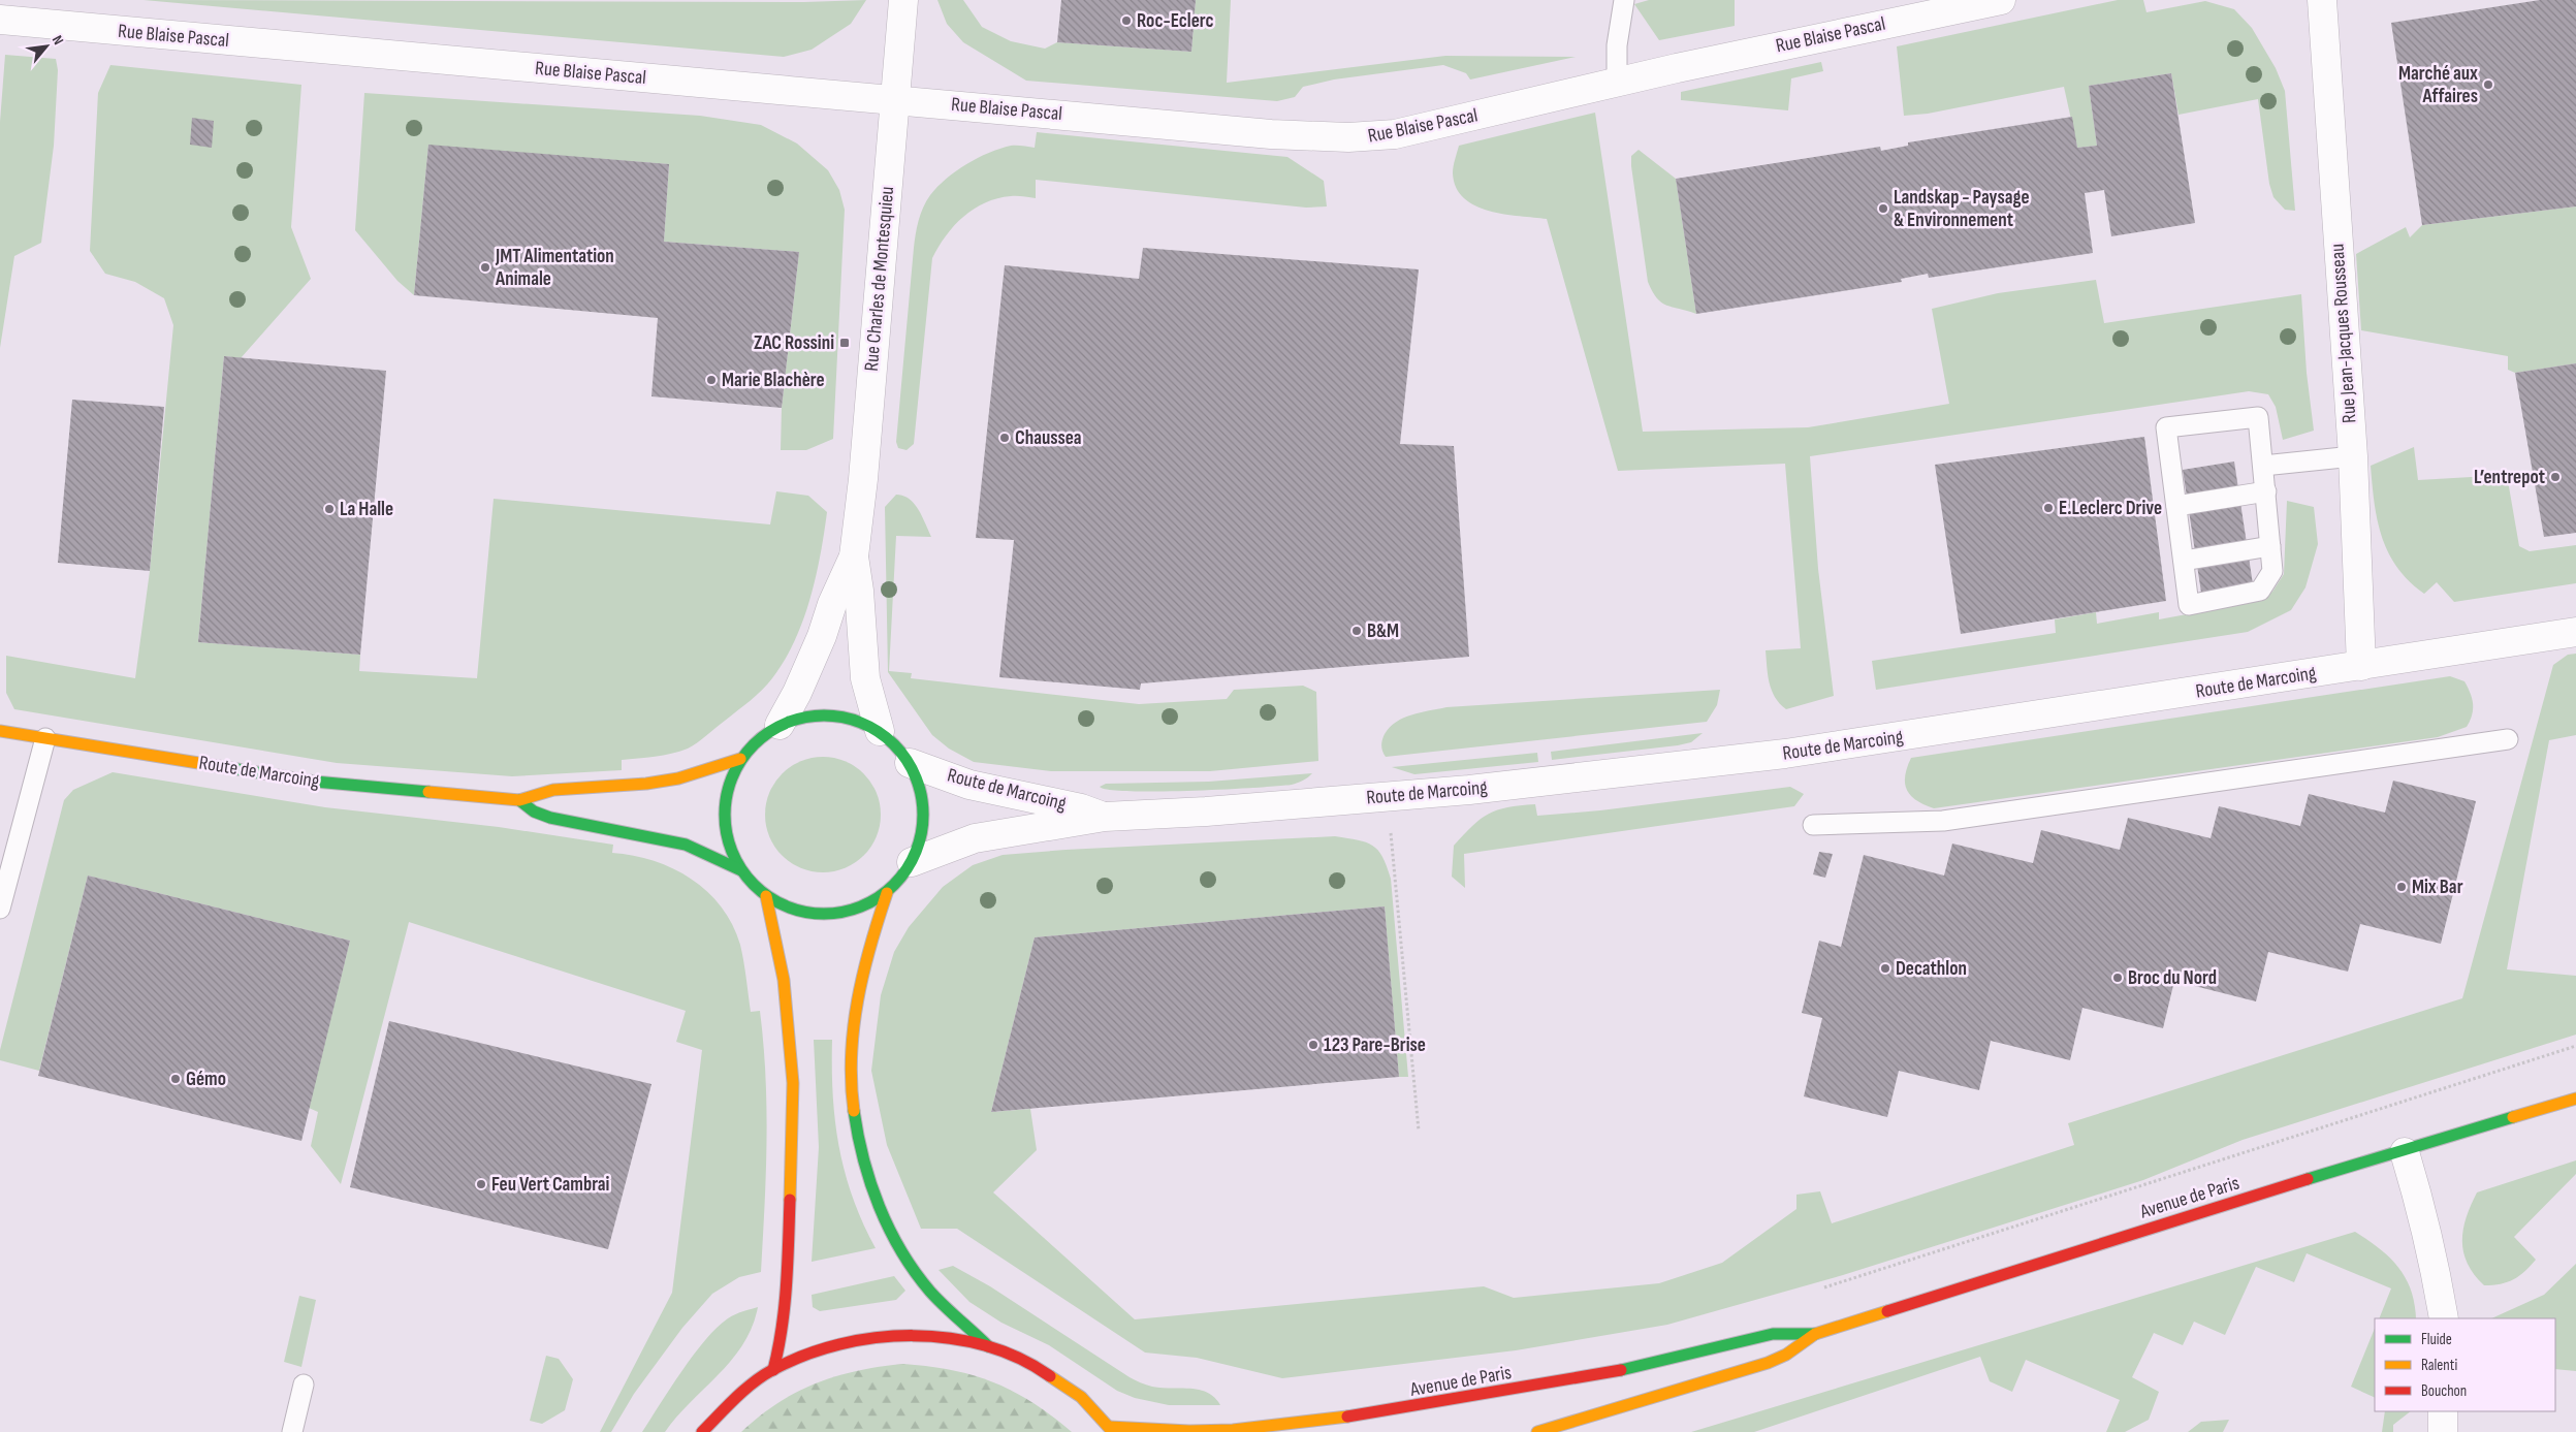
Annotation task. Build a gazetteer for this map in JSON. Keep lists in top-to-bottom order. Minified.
{"streets":{"street":["Rue Blaise Pascal","Rue Charles de Montesquieu","Rue Jean-Jacques Rousseau","Route de Marcoing","Avenue de Paris"]},"crossings":[["Rue Blaise Pascal","Rue Charles de Montesquieu"],["Rue Jean-Jacques Rousseau","Route de Marcoing"]],"places":{"other":["Roc-Eclerc","Marché aux Affaires","Landskap - Paysage & Environnement","JMT Alimentation Animale","Marie Blachère","Chaussea","L’entrepot","E.Leclerc Drive","La Halle","B&M","Mix Bar","Decathlon","Broc du Nord","123 Pare-Brise","Gémo","Feu Vert Cambrai"],"transit":["ZAC Rossini"]},"legend":["Fluide","Ralenti","Bouchon"],"north":"top right"}
